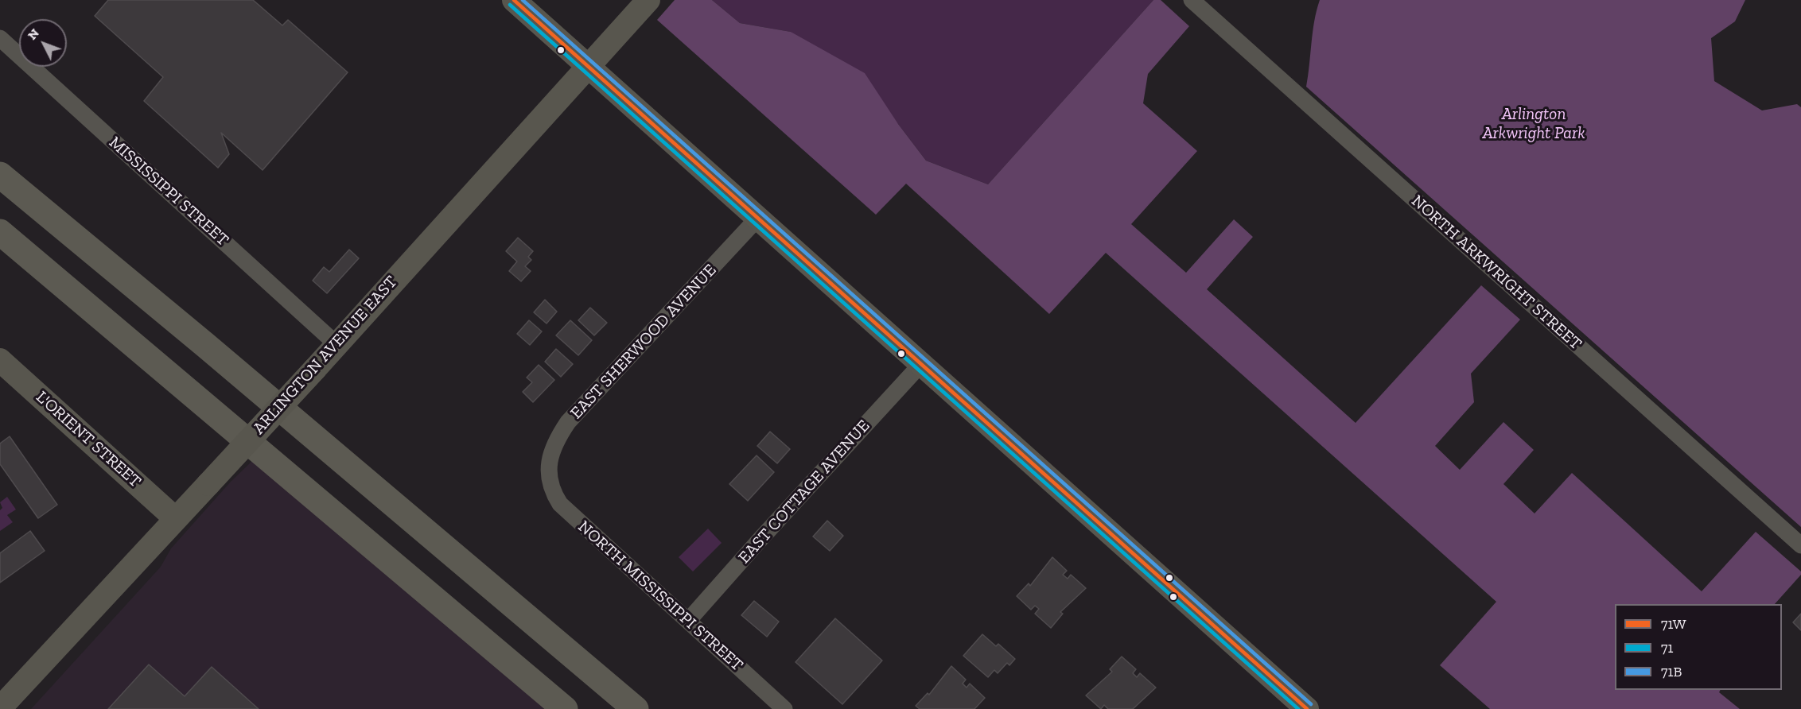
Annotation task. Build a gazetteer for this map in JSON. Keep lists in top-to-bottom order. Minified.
{"streets":{"street":["MISSISSIPPI STREET","NORTH ARKWRIGHT STREET","EAST SHERWOOD AVENUE","ARLINGTON AVENUE EAST","L'ORIENT STREET","EAST COTTAGE AVENUE","NORTH MISSISSIPPI STREET"]},"crossings":[["MISSISSIPPI STREET","ARLINGTON AVENUE EAST"],["EAST SHERWOOD AVENUE","NORTH MISSISSIPPI STREET"],["ARLINGTON AVENUE EAST","L'ORIENT STREET"],["EAST COTTAGE AVENUE","NORTH MISSISSIPPI STREET"]],"parks":["Arlington Arkwright Park"],"lines":["transit line 71W","transit line 71B","transit line 71"],"legend":["71W","71","71B"],"north":"top left"}
